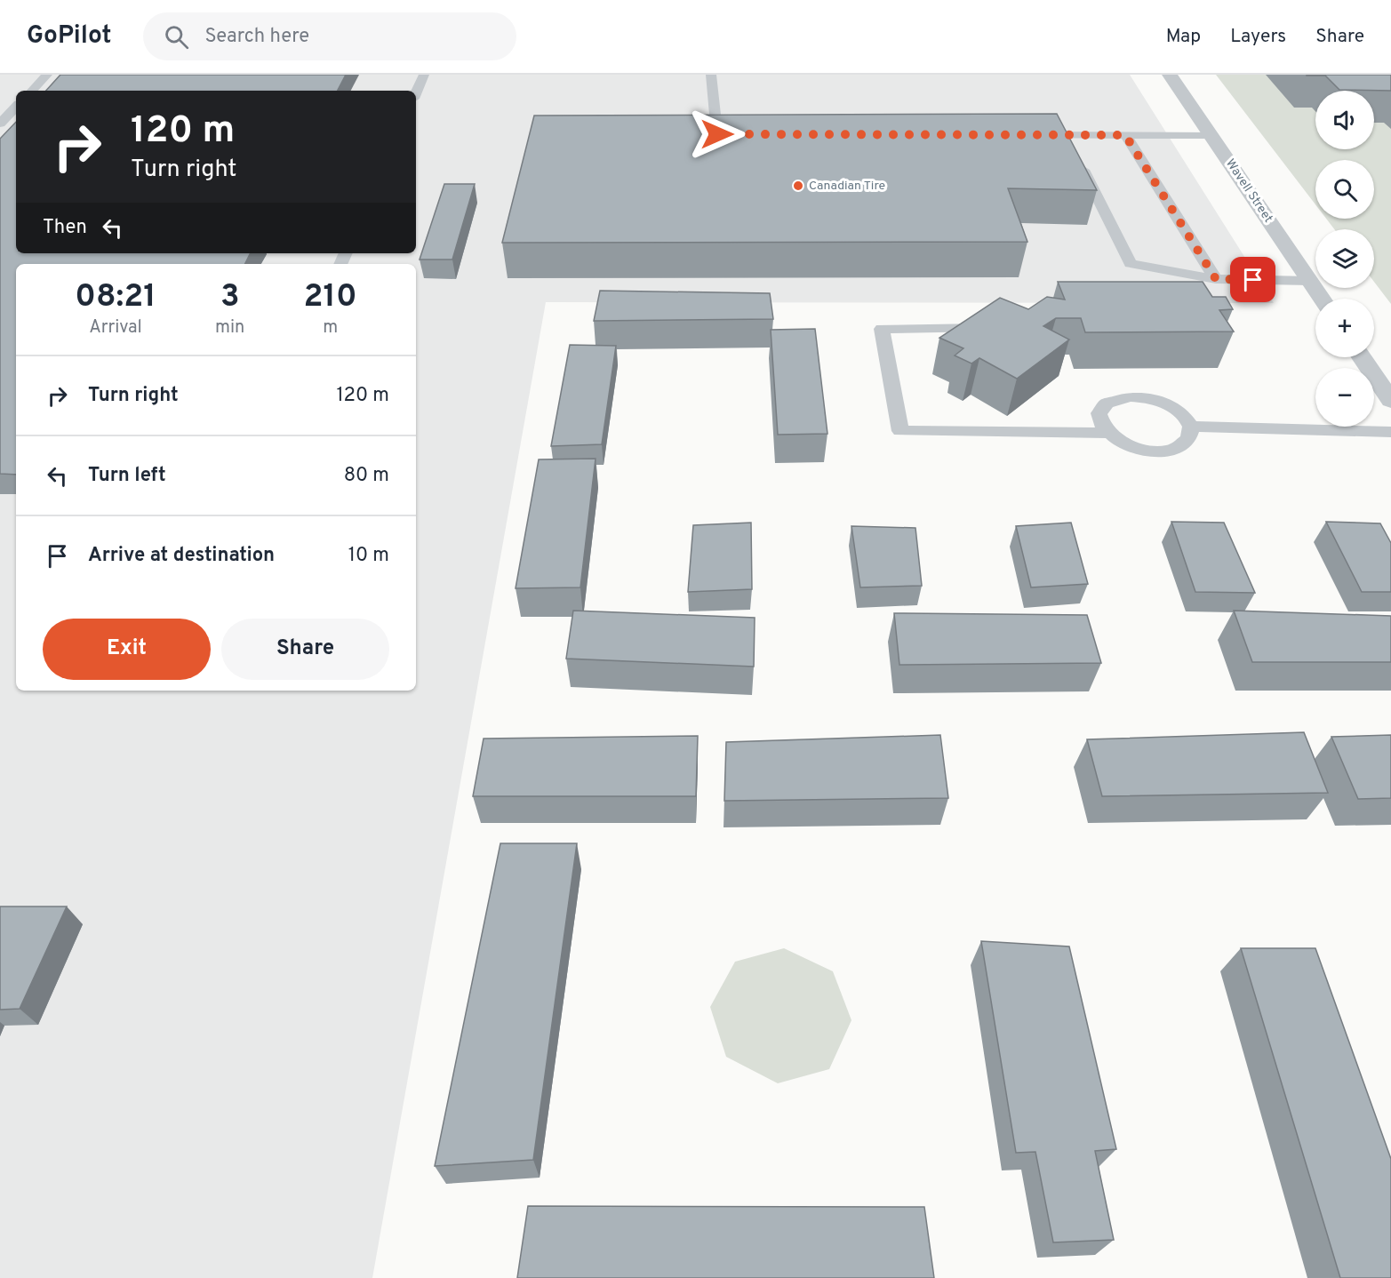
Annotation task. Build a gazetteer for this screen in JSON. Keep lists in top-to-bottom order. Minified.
{"streets":{"street":["Wavell Street"]},"places":["Canadian Tire"],"page":{"header":"GoPilot","search":"Search here","nav":["Map","Layers","Share"],"map_buttons":["+","−"],"turn":["120 m","Turn right"],"then":"Then","eta":["08:21","Arrival","3","min","210","m"],"list":[{"name":"Turn right","value":"120 m"},{"name":"Turn left","value":"80 m"},{"name":"Arrive at destination","value":"10 m"}],"buttons":["Exit","Share"]}}
